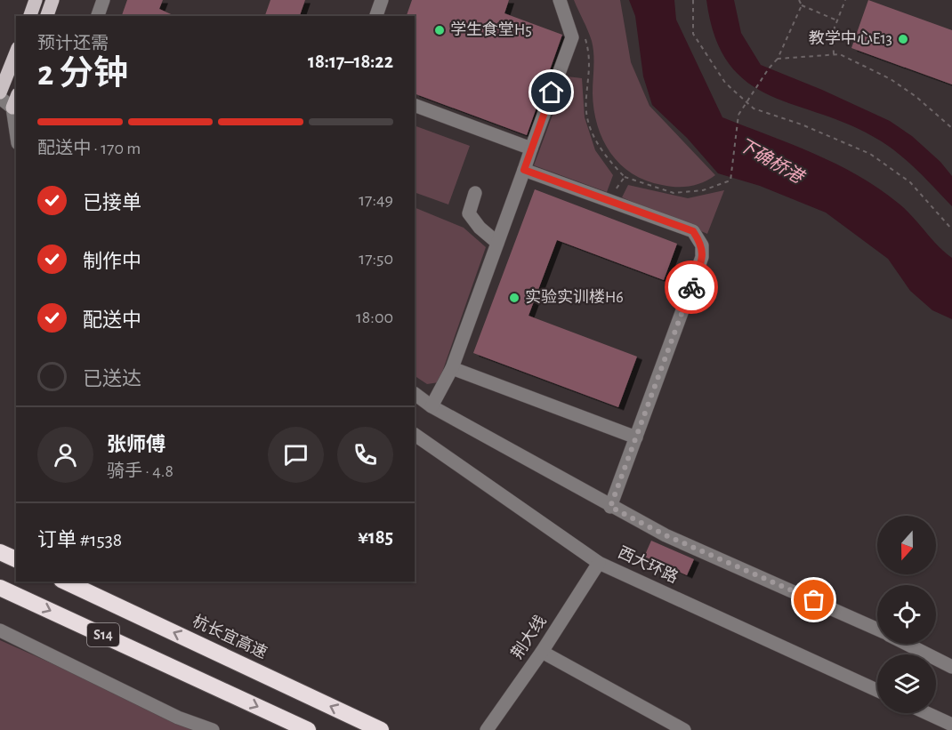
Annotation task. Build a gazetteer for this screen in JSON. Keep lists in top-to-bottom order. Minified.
{"streets":{"highway":["S14","杭长宜高速"],"street":["西大环路","荆大线"]},"crossings":[["西大环路","荆大线"]],"water":["下确桥港"],"places":["学生食堂H5","教学中心E13","实验实训楼H6"],"north":"bottom","page":{"heading":["2 分钟","预计还需","18:17–18:22"],"panel":["张师傅","骑手 · 4.8","订单 #1538","¥185"],"bar":"配送中 · 170 m","list":[["已接单","17:49"],["制作中","17:50"],["配送中","18:00"],"已送达"]}}
